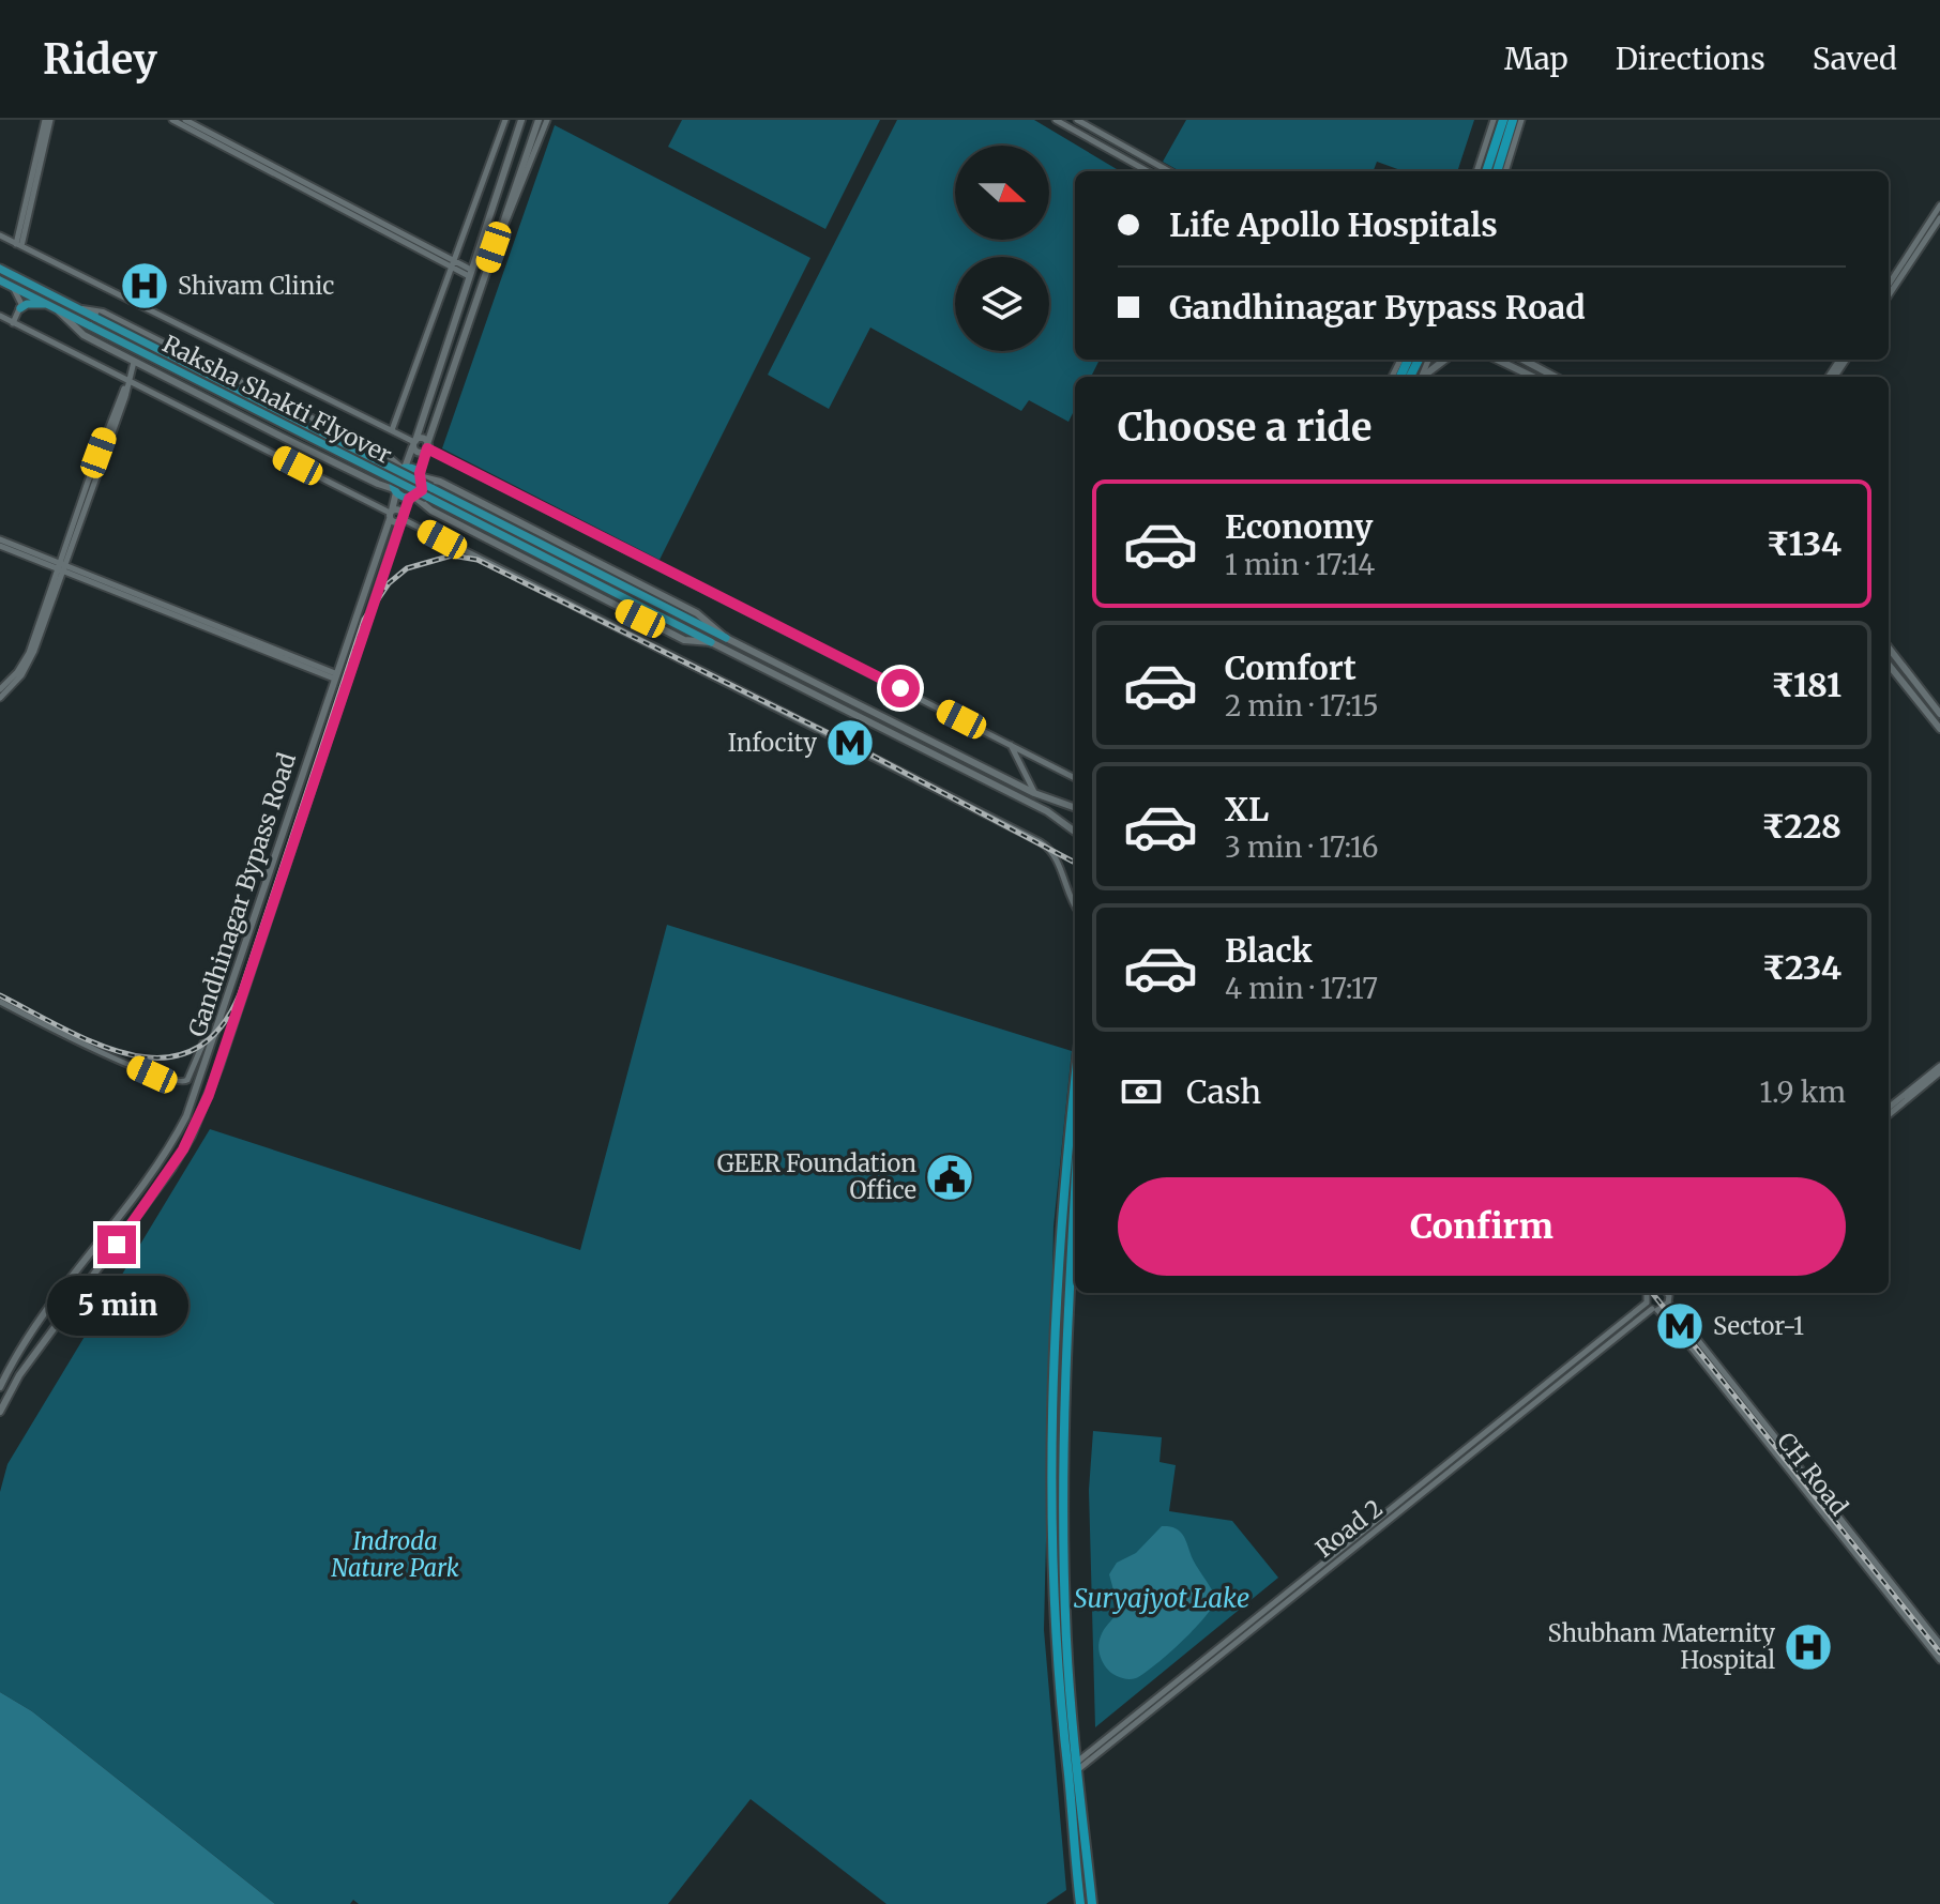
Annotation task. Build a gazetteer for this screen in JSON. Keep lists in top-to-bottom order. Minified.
{"streets":{"main road":["Raksha Shakti Flyover","Gandhinagar Bypass Road"],"street":["CH Road","Road 2"]},"crossings":[["CH Road","Road 2"]],"water":["Suryajyot Lake"],"parks":["Indroda Nature Park"],"places":{"hospital":["Shivam Clinic","Shubham Maternity Hospital"],"metro station":["Infocity","Sector-1"],"public building":["GEER Foundation Office"]},"north":"right","page":{"header":"Ridey","nav":["Map","Directions","Saved"],"banner":["Life Apollo Hospitals","Gandhinagar Bypass Road"],"heading":"Choose a ride","list":[{"name":"Economy","note":"1 min · 17:14","value":"₹134"},{"name":"Comfort","note":"2 min · 17:15","value":"₹181"},{"name":"XL","note":"3 min · 17:16","value":"₹228"},{"name":"Black","note":"4 min · 17:17","value":"₹234"}],"pay":["Cash","1.9 km"],"buttons":"Confirm","bubble":"5 min"}}
